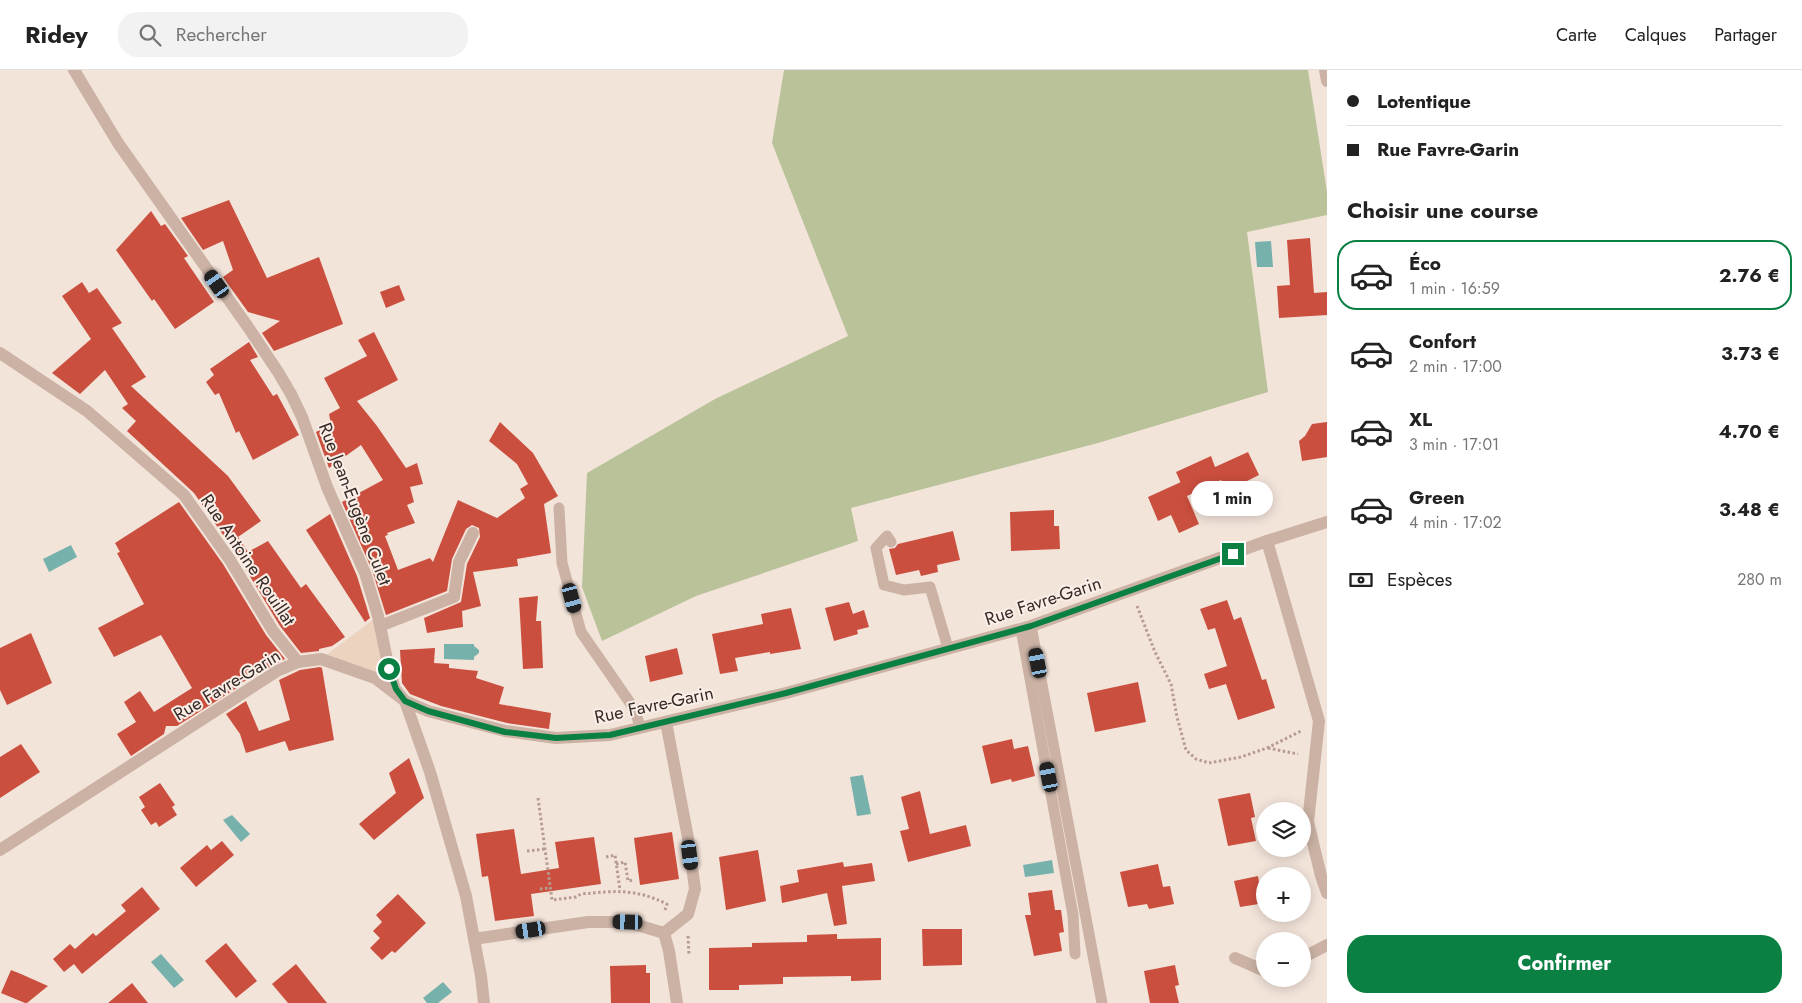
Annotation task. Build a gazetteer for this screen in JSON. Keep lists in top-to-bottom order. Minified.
{"streets":{"street":["Rue Jean-Eugène Culet","Rue Antoine Rouillat","Rue Favre-Garin"]},"crossings":[["Rue Jean-Eugène Culet","Rue Favre-Garin"],["Rue Antoine Rouillat","Rue Favre-Garin"]],"page":{"header":"Ridey","search":"Rechercher","nav":["Carte","Calques","Partager"],"banner":["Lotentique","Rue Favre-Garin"],"heading":"Choisir une course","list":[{"name":"Éco","note":"1 min · 16:59","value":"2.76 €"},{"name":"Confort","note":"2 min · 17:00","value":"3.73 €"},{"name":"XL","note":"3 min · 17:01","value":"4.70 €"},{"name":"Green","note":"4 min · 17:02","value":"3.48 €"}],"bubble":"1 min","pay":["Espèces","280 m"],"map_buttons":["+","−"],"buttons":"Confirmer"}}
